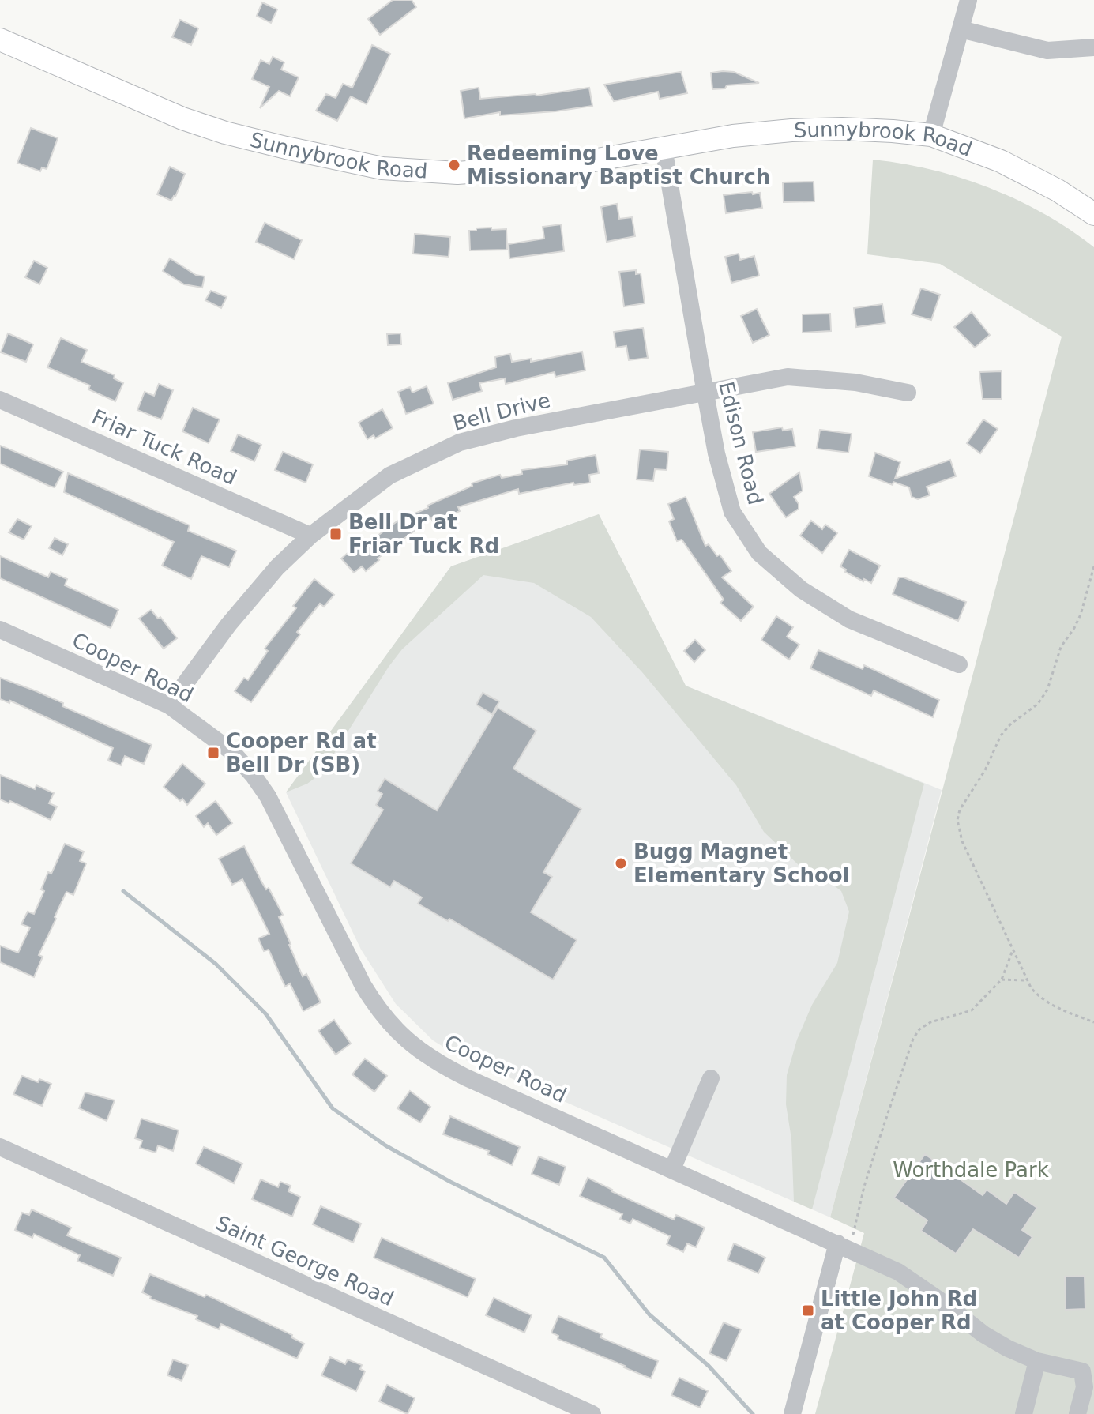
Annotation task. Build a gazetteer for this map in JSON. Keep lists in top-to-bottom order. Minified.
{"streets":{"main road":["Sunnybrook Road"],"street":["Bell Drive","Edison Road","Friar Tuck Road","Cooper Road","Saint George Road"]},"crossings":[["Sunnybrook Road","Edison Road"],["Bell Drive","Edison Road"],["Bell Drive","Friar Tuck Road"],["Bell Drive","Cooper Road"]],"parks":["Worthdale Park"],"places":{"other":["Redeeming Love Missionary Baptist Church","Bugg Magnet Elementary School"],"transit":["Bell Dr at Friar Tuck Rd","Cooper Rd at Bell Dr (SB)","Little John Rd at Cooper Rd"]}}
